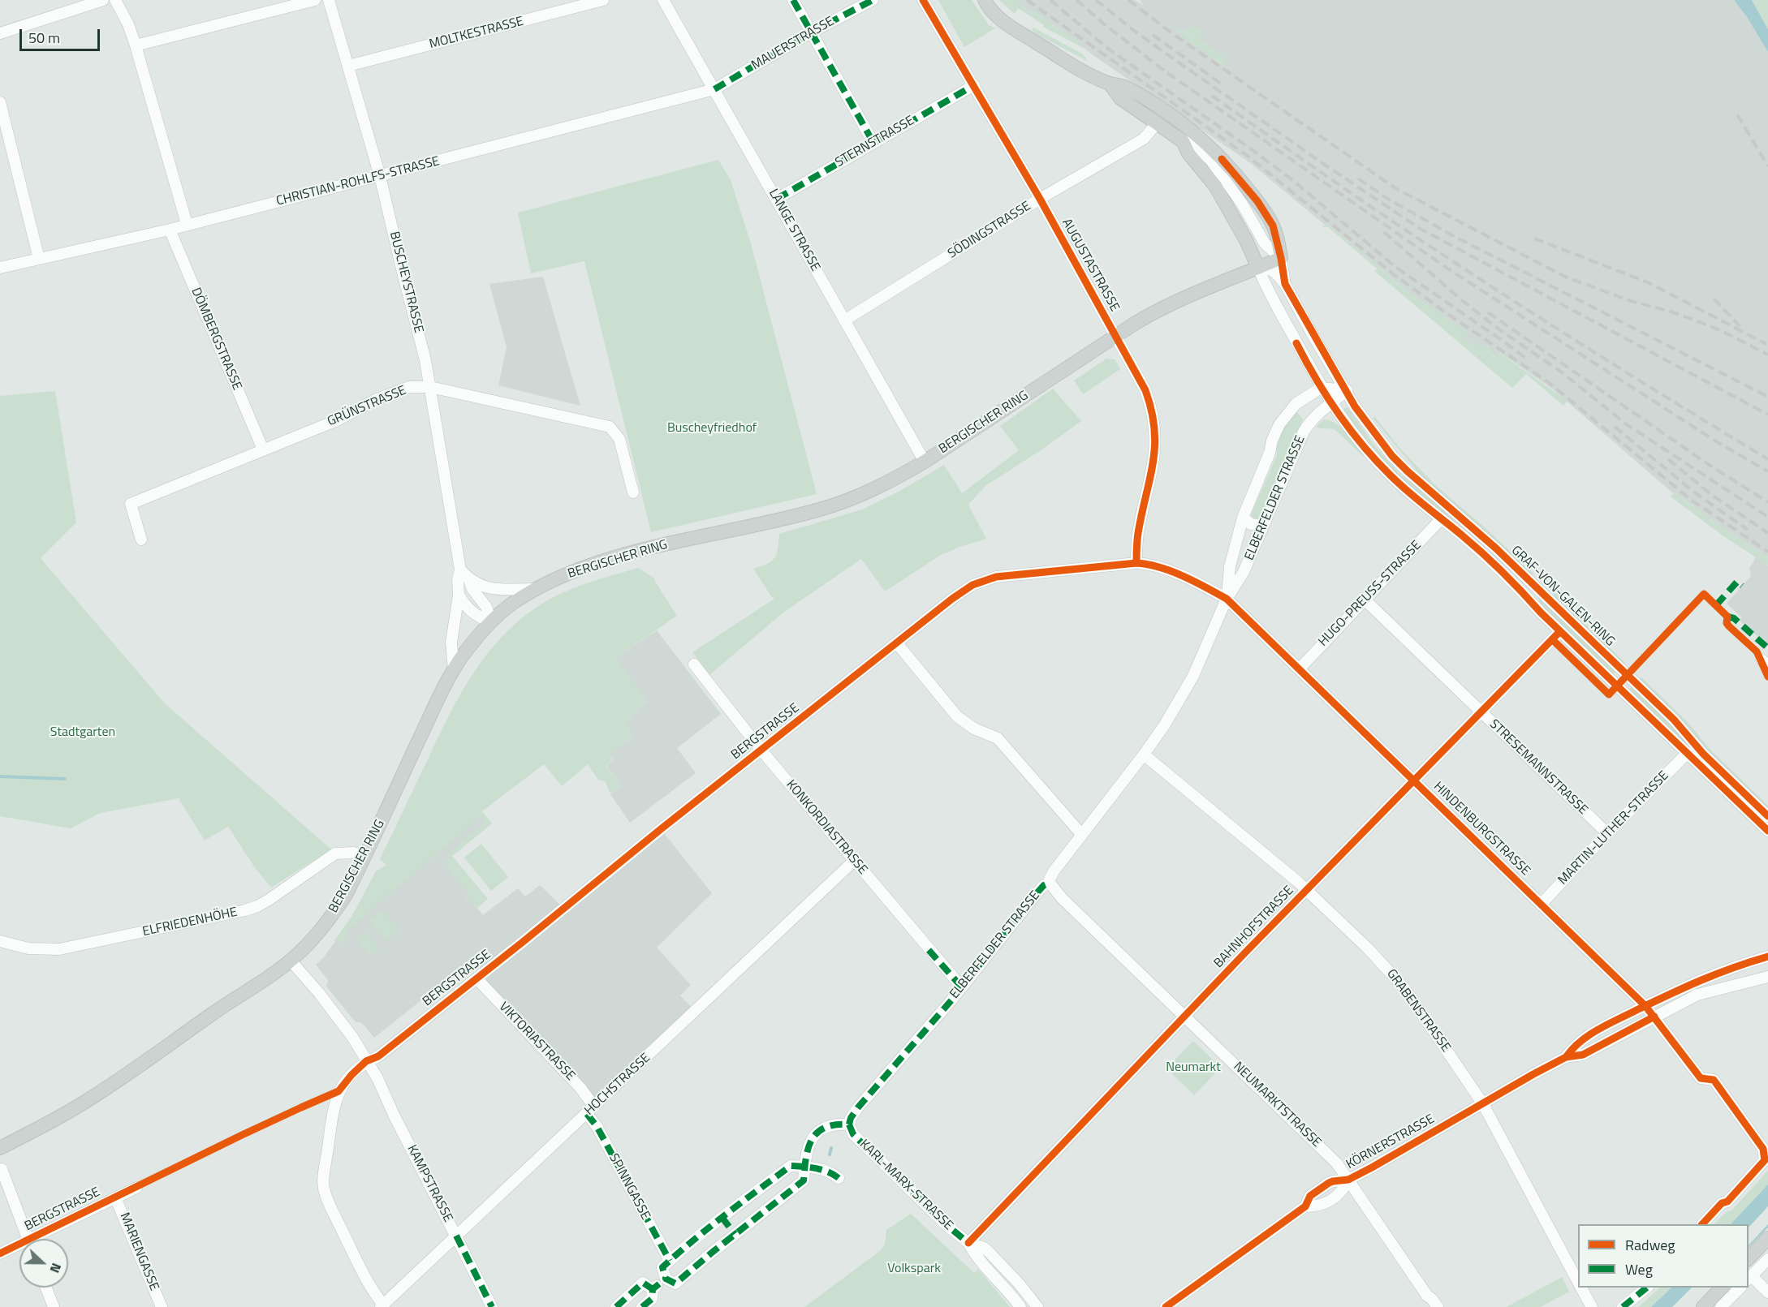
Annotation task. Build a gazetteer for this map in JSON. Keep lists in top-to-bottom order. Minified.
{"streets":{"main road":["BERGISCHER RING"],"street":["MOLTKESTRASSE","MAUERSTRASSE","STERNSTRASSE","CHRISTIAN-ROHLFS-STRASSE","LANGE STRASSE","SÖDINGSTRASSE","AUGUSTASTRASSE","BUSCHEYSTRASSE","DÖMBERGSTRASSE","GRÜNSTRASSE","ELBERFELDER STRASSE","HUGO-PREUSS-STRASSE","GRAF-VON-GALEN-RING","BERGSTRASSE","STRESEMANNSTRASSE","KONKORDIASTRASSE","MARTIN-LUTHER-STRASSE","HINDENBURGSTRASSE","ELFRIEDENHÖHE","BAHNHOFSTRASSE","GRABENSTRASSE","VIKTORIASTRASSE","HOCHSTRASSE","NEUMARKTSTRASSE","KÖRNERSTRASSE","KAMPSTRASSE","KARL-MARX-STRASSE","SPINNGASSE","MARIENGASSE"]},"crossings":[["MOLTKESTRASSE","BUSCHEYSTRASSE"],["MAUERSTRASSE","CHRISTIAN-ROHLFS-STRASSE"],["MAUERSTRASSE","LANGE STRASSE"],["STERNSTRASSE","LANGE STRASSE"],["STERNSTRASSE","AUGUSTASTRASSE"],["CHRISTIAN-ROHLFS-STRASSE","LANGE STRASSE"],["CHRISTIAN-ROHLFS-STRASSE","BUSCHEYSTRASSE"],["CHRISTIAN-ROHLFS-STRASSE","DÖMBERGSTRASSE"],["LANGE STRASSE","SÖDINGSTRASSE"],["LANGE STRASSE","BERGISCHER RING"],["SÖDINGSTRASSE","AUGUSTASTRASSE"],["AUGUSTASTRASSE","BERGISCHER RING"],["AUGUSTASTRASSE","BERGSTRASSE"],["BUSCHEYSTRASSE","GRÜNSTRASSE"],["BUSCHEYSTRASSE","BERGISCHER RING"],["DÖMBERGSTRASSE","GRÜNSTRASSE"],["BERGISCHER RING","ELFRIEDENHÖHE"],["BERGISCHER RING","KAMPSTRASSE"],["ELBERFELDER STRASSE","GRAF-VON-GALEN-RING"],["ELBERFELDER STRASSE","BERGSTRASSE"],["ELBERFELDER STRASSE","KONKORDIASTRASSE"],["ELBERFELDER STRASSE","HINDENBURGSTRASSE"],["ELBERFELDER STRASSE","GRABENSTRASSE"],["ELBERFELDER STRASSE","NEUMARKTSTRASSE"],["ELBERFELDER STRASSE","KARL-MARX-STRASSE"],["HUGO-PREUSS-STRASSE","GRAF-VON-GALEN-RING"],["HUGO-PREUSS-STRASSE","STRESEMANNSTRASSE"],["HUGO-PREUSS-STRASSE","HINDENBURGSTRASSE"],["GRAF-VON-GALEN-RING","MARTIN-LUTHER-STRASSE"],["GRAF-VON-GALEN-RING","BAHNHOFSTRASSE"],["BERGSTRASSE","KONKORDIASTRASSE"],["BERGSTRASSE","HINDENBURGSTRASSE"],["BERGSTRASSE","VIKTORIASTRASSE"],["BERGSTRASSE","HOCHSTRASSE"],["BERGSTRASSE","KAMPSTRASSE"],["BERGSTRASSE","MARIENGASSE"],["STRESEMANNSTRASSE","MARTIN-LUTHER-STRASSE"],["STRESEMANNSTRASSE","BAHNHOFSTRASSE"],["KONKORDIASTRASSE","HOCHSTRASSE"],["MARTIN-LUTHER-STRASSE","HINDENBURGSTRASSE"],["HINDENBURGSTRASSE","BAHNHOFSTRASSE"],["HINDENBURGSTRASSE","KÖRNERSTRASSE"],["BAHNHOFSTRASSE","GRABENSTRASSE"],["BAHNHOFSTRASSE","NEUMARKTSTRASSE"],["BAHNHOFSTRASSE","KARL-MARX-STRASSE"],["GRABENSTRASSE","KÖRNERSTRASSE"],["VIKTORIASTRASSE","HOCHSTRASSE"],["VIKTORIASTRASSE","SPINNGASSE"],["HOCHSTRASSE","KAMPSTRASSE"],["HOCHSTRASSE","SPINNGASSE"],["NEUMARKTSTRASSE","KÖRNERSTRASSE"]],"parks":["Buscheyfriedhof","Stadtgarten","Neumarkt","Volkspark"],"legend":["Radweg","Weg"],"scale_bar":"50 m","north":"right"}
